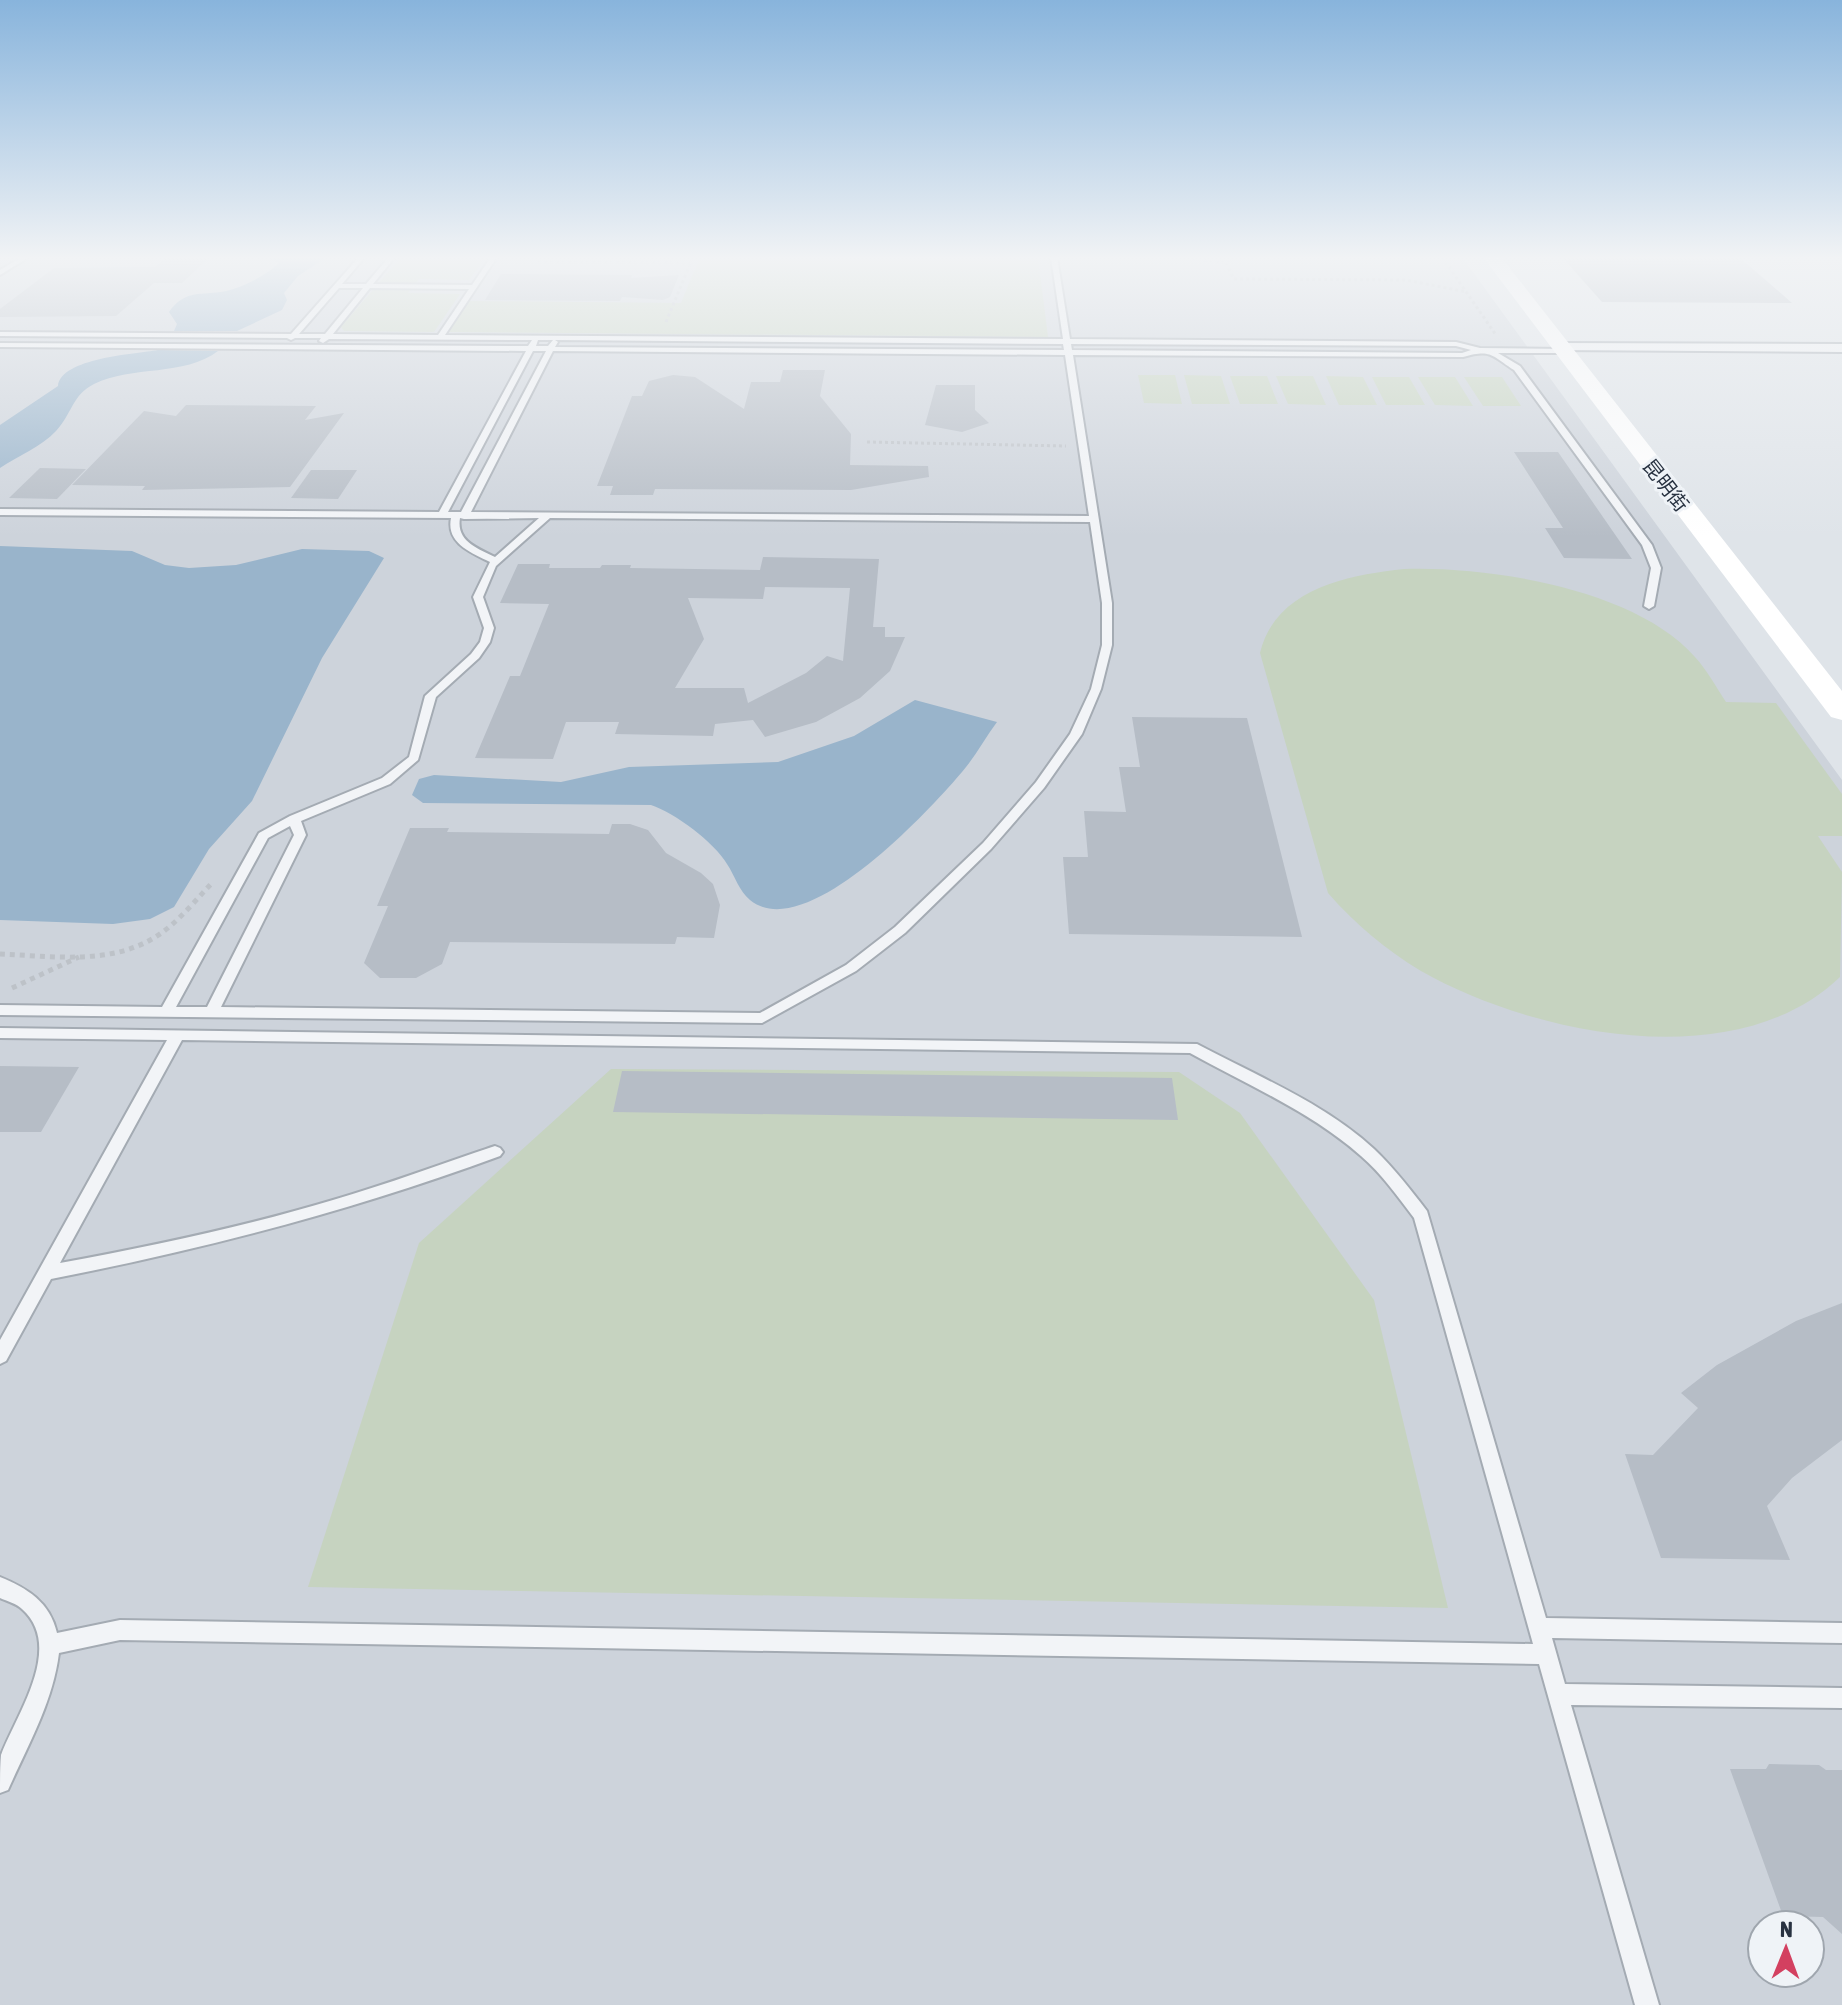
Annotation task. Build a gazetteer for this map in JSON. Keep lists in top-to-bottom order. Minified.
{"streets":{"street":["昆明街"]},"north":"top"}
